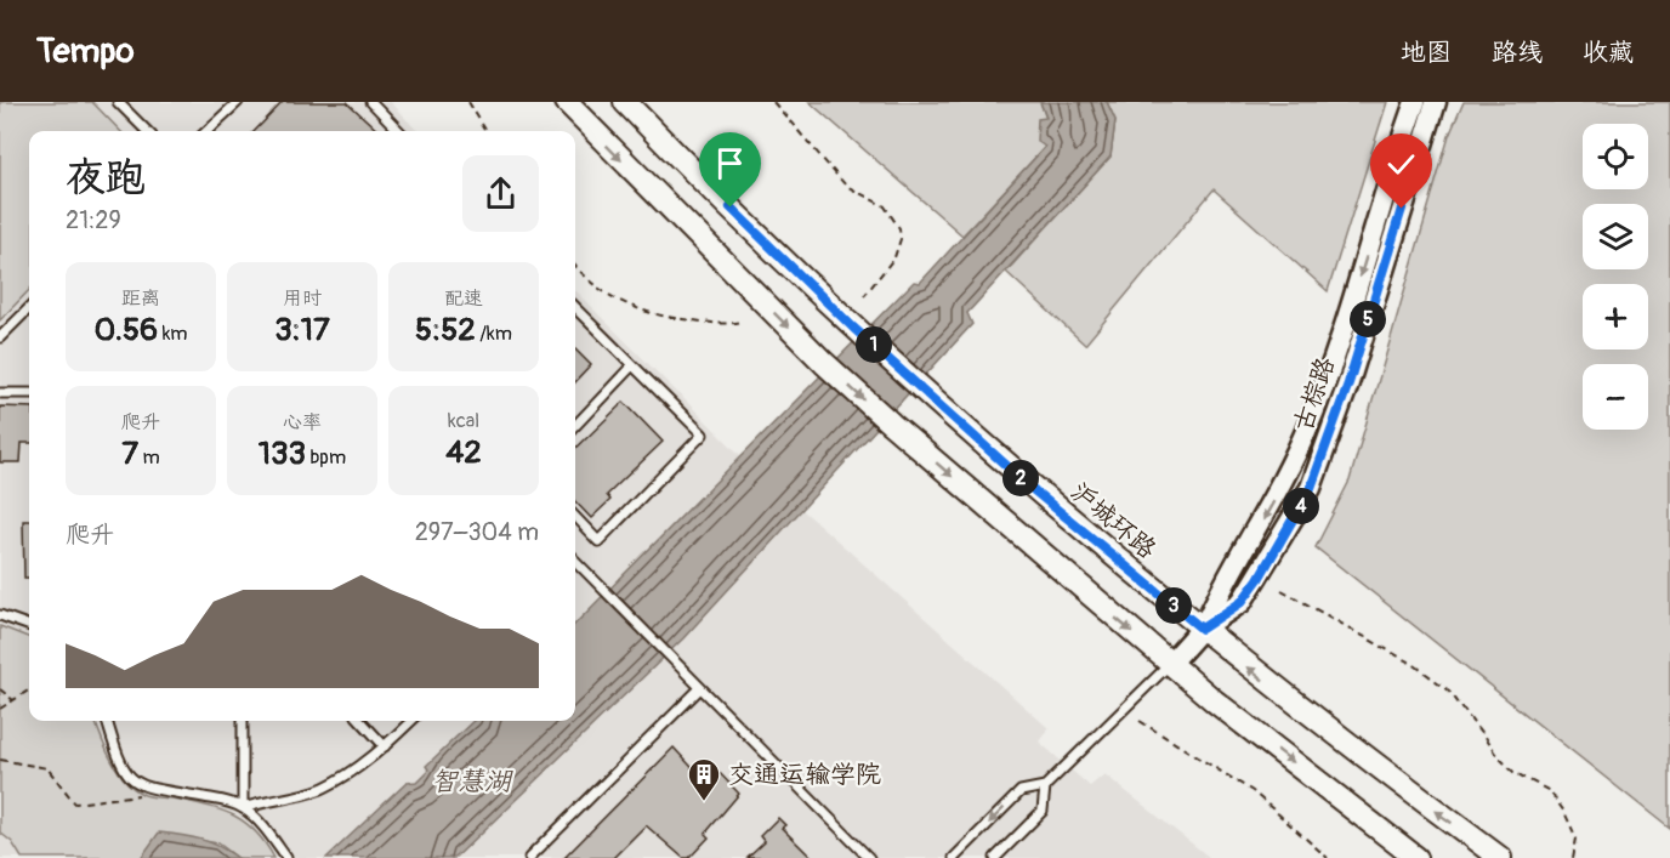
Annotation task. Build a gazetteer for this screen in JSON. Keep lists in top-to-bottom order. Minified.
{"streets":{"main road":["沪城环路"],"street":["古棕路"]},"crossings":[["古棕路","沪城环路"]],"water":["智慧湖"],"places":{"building":["交通运输学院"]},"page":{"header":"Tempo","nav":["地图","路线","收藏"],"map_buttons":["+","−"],"heading":["夜跑","21:29"],"stats":[["距离","0.56 km"],["用时","3:17"],["配速","5:52 /km"],["爬升","7 m"],["心率","133 bpm"],["kcal","42"]],"pins":["5","1","2","4","3"],"chart":["爬升","297–304 m"]}}
